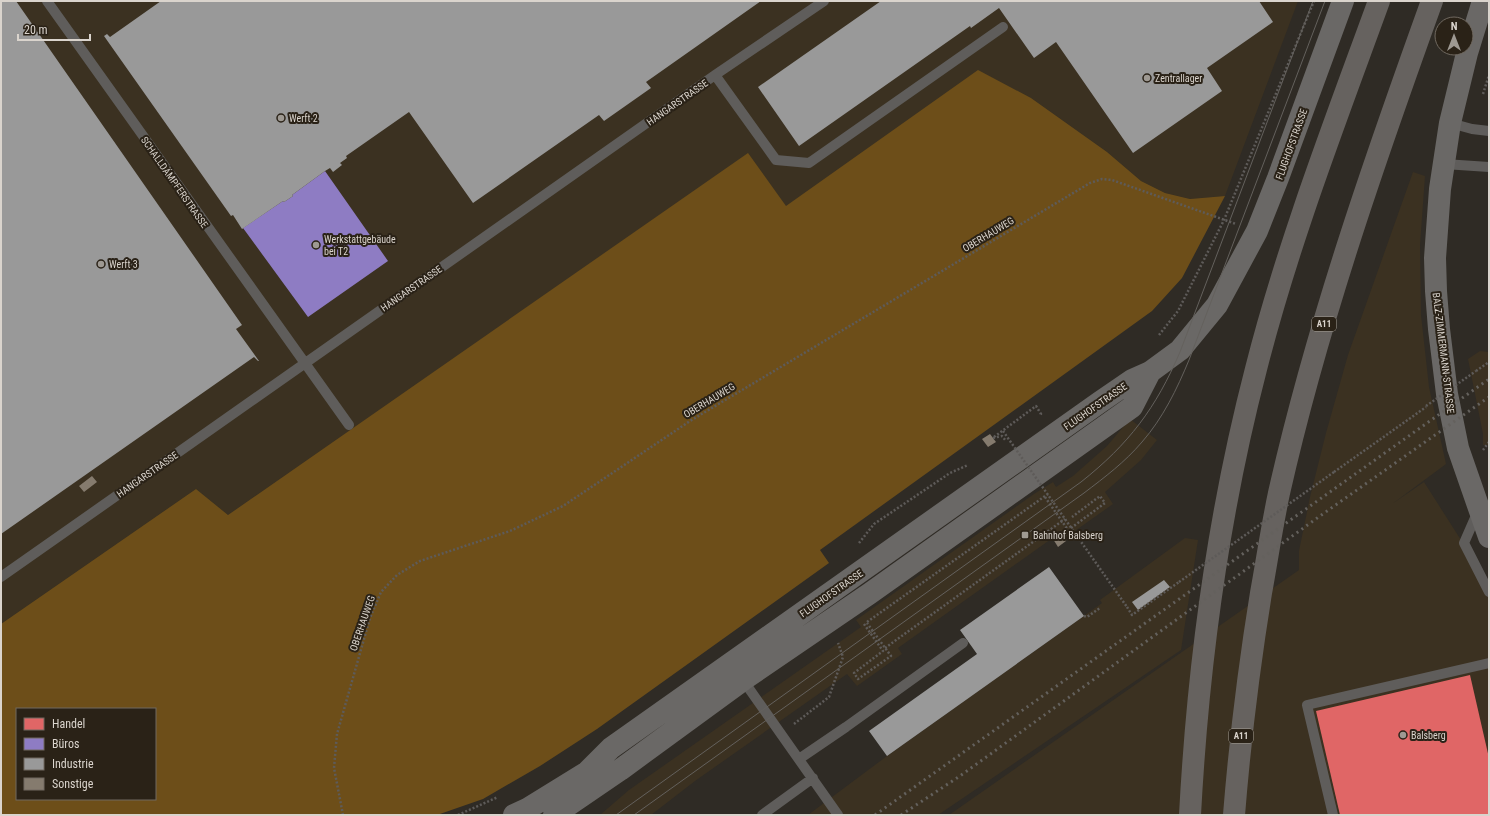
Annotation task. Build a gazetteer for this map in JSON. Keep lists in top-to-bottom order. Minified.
{"streets":{"highway":["A11"],"main road":["FLUGHOFSTRASSE","BALZ-ZIMMERMANN-STRASSE"],"lane":["HANGARSTRASSE","SCHALLDÄMPFERSTRASSE"],"path":["OBERHAUWEG"]},"crossings":[["HANGARSTRASSE","SCHALLDÄMPFERSTRASSE"],["FLUGHOFSTRASSE","OBERHAUWEG"]],"places":{"other":["Zentrallager","Werft 2","Werkstattgebäude bei T2","Werft 3","Balsberg"],"transit":["Bahnhof Balsberg"]},"legend":["Handel","Büros","Industrie","Sonstige"],"scale_bar":"20 m","north":"top"}
